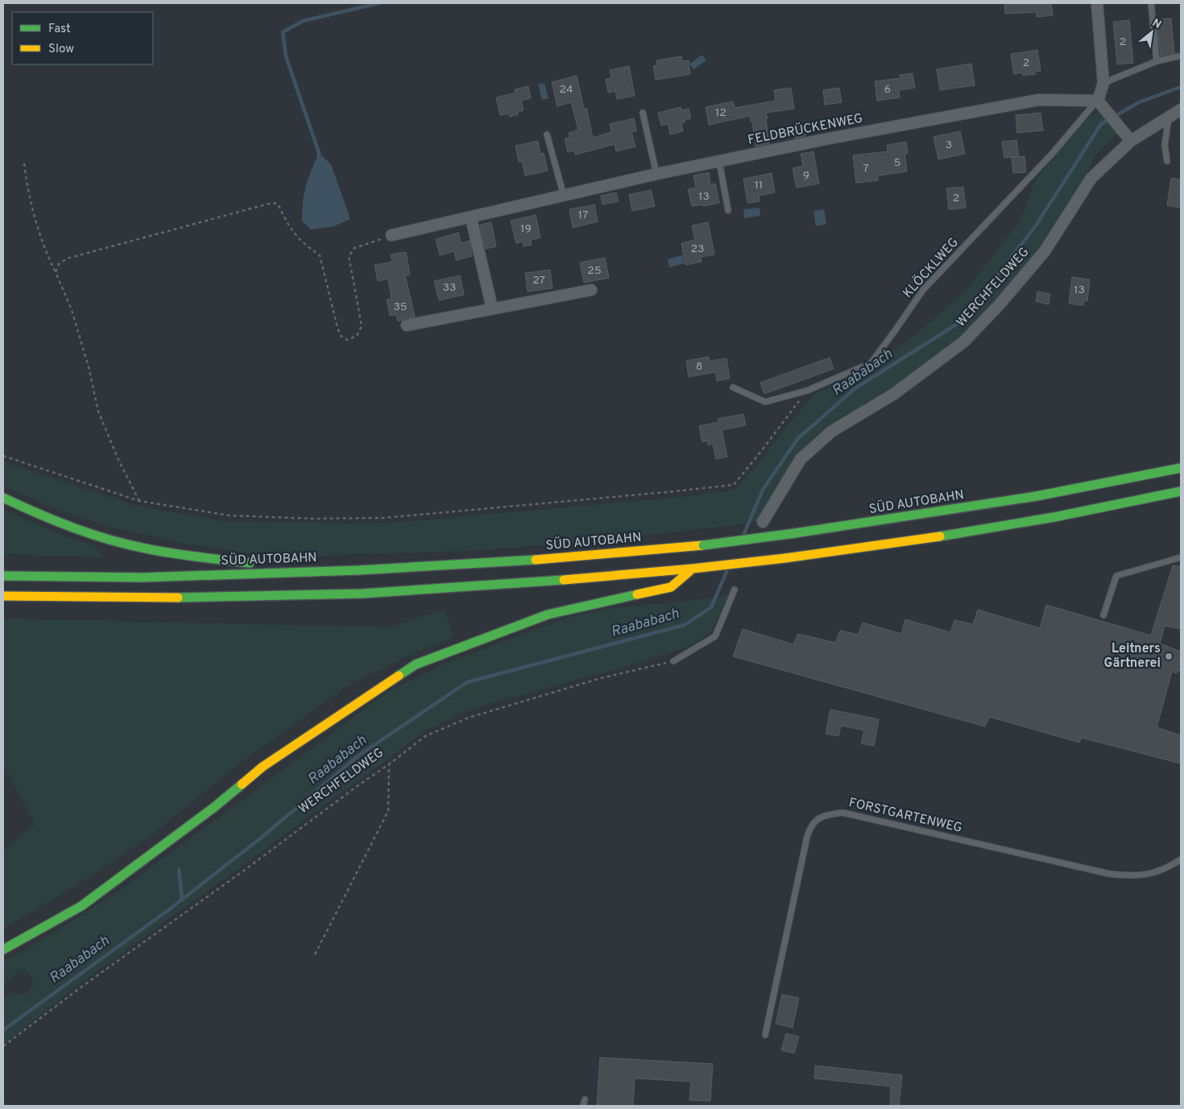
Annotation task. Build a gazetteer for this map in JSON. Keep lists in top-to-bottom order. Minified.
{"streets":{"highway":["SÜD AUTOBAHN"],"street":["FELDBRÜCKENWEG","WERCHFELDWEG"],"lane":["KLÖCKLWEG","FORSTGARTENWEG"]},"crossings":[["FELDBRÜCKENWEG","KLÖCKLWEG"]],"water":["Raababach"],"places":["Leitners Gärtnerei"],"house_numbers":["2","2","24","6","12","3","5","7","9","11","13","2","17","19","23","25","27","33","13","35","8"],"legend":["Fast","Slow"],"north":"top right"}
